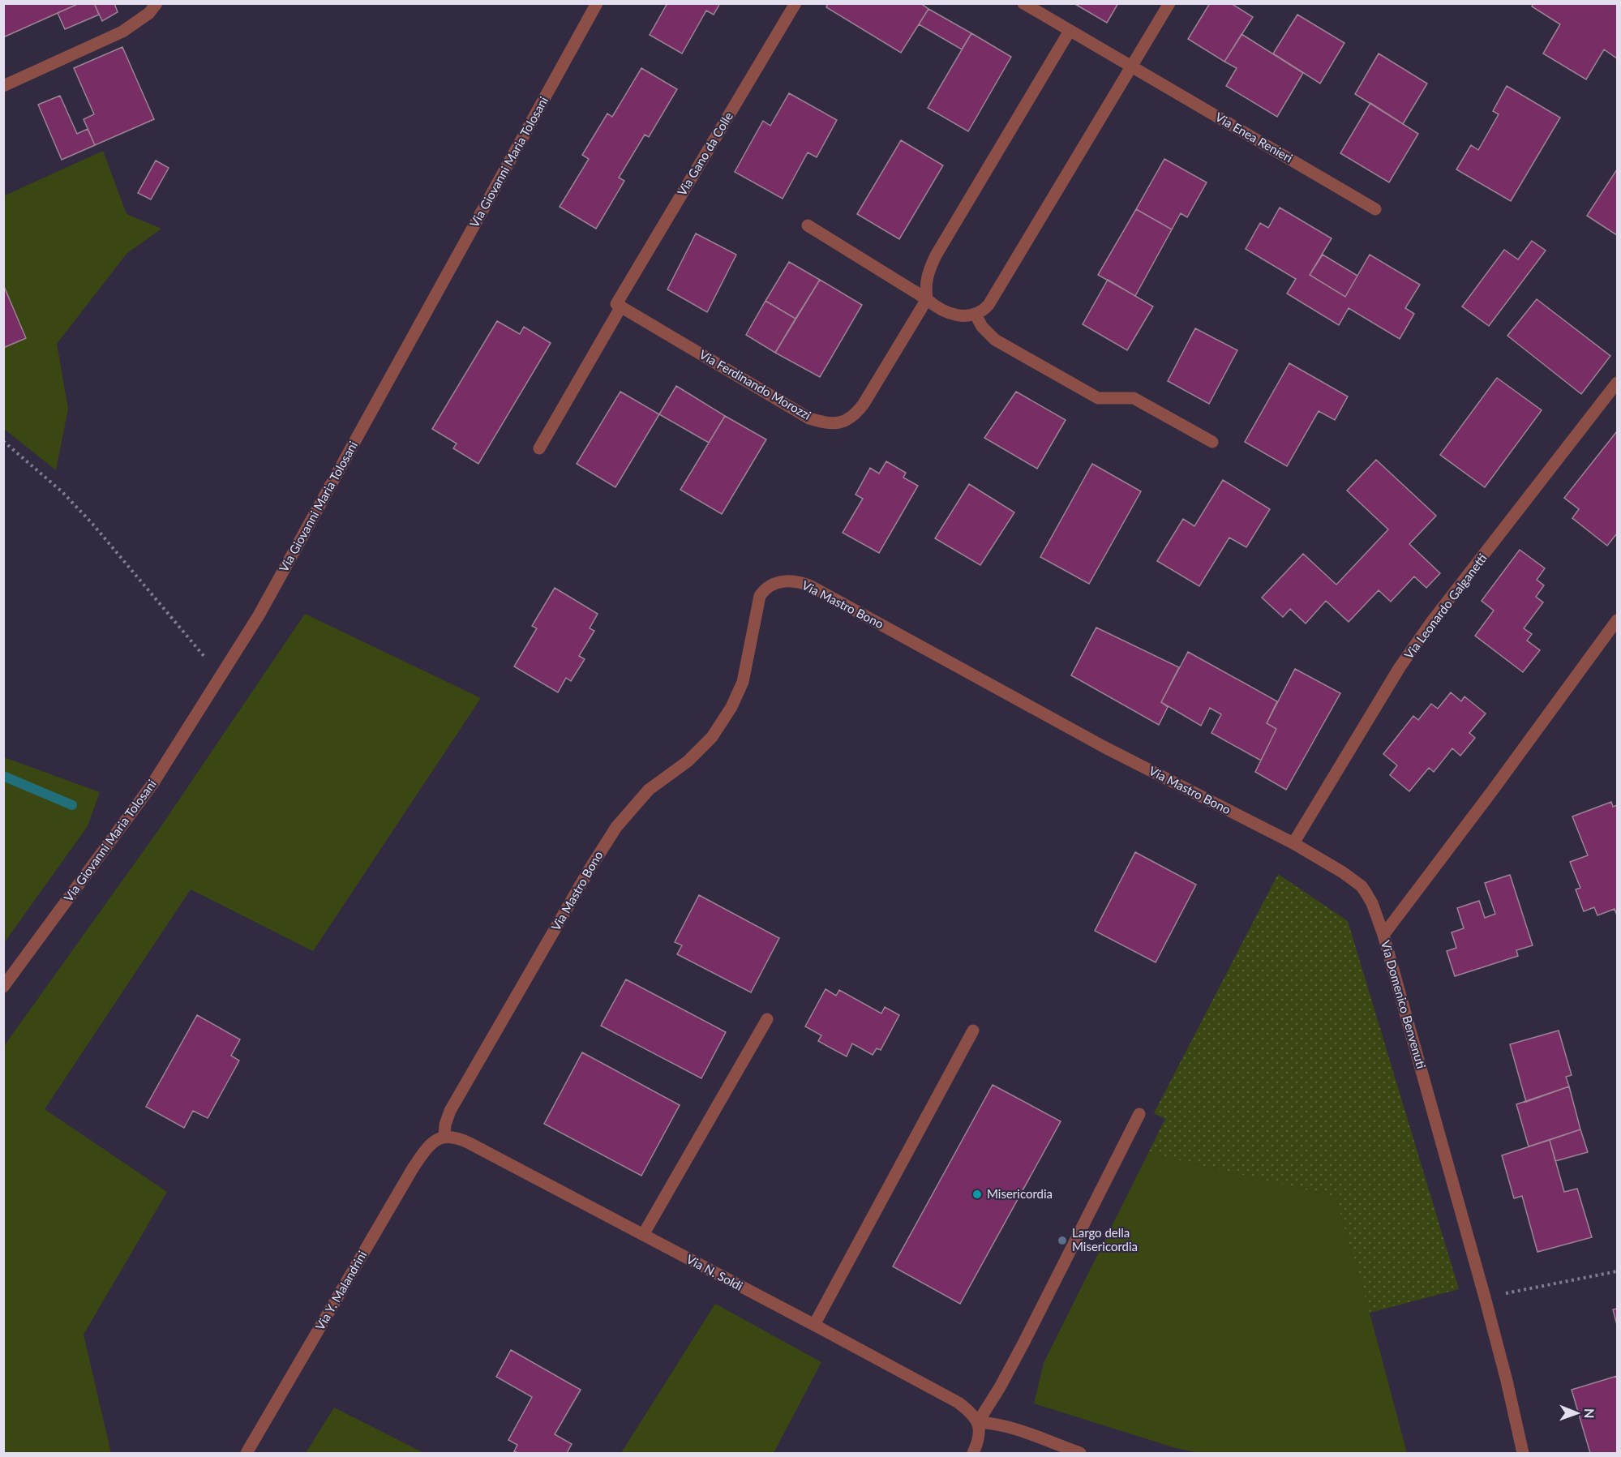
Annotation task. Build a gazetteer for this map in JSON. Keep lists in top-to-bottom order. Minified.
{"streets":{"street":["Via Enea Renieri","Via Gano da Colle","Via Giovanni Maria Tolosani","Via Ferdinando Morozzi","Via Mastro Bono","Via Leonardo Galganetti","Via Domenico Benvenuti","Via N. Soldi","Via Y. Malandrini"]},"crossings":[["Via Gano da Colle","Via Ferdinando Morozzi"],["Via Mastro Bono","Via Leonardo Galganetti"],["Via Mastro Bono","Via Domenico Benvenuti"],["Via Mastro Bono","Via N. Soldi"],["Via Mastro Bono","Via Y. Malandrini"],["Via N. Soldi","Via Y. Malandrini"]],"places":["Misericordia","Largo della Misericordia"],"north":"right"}
